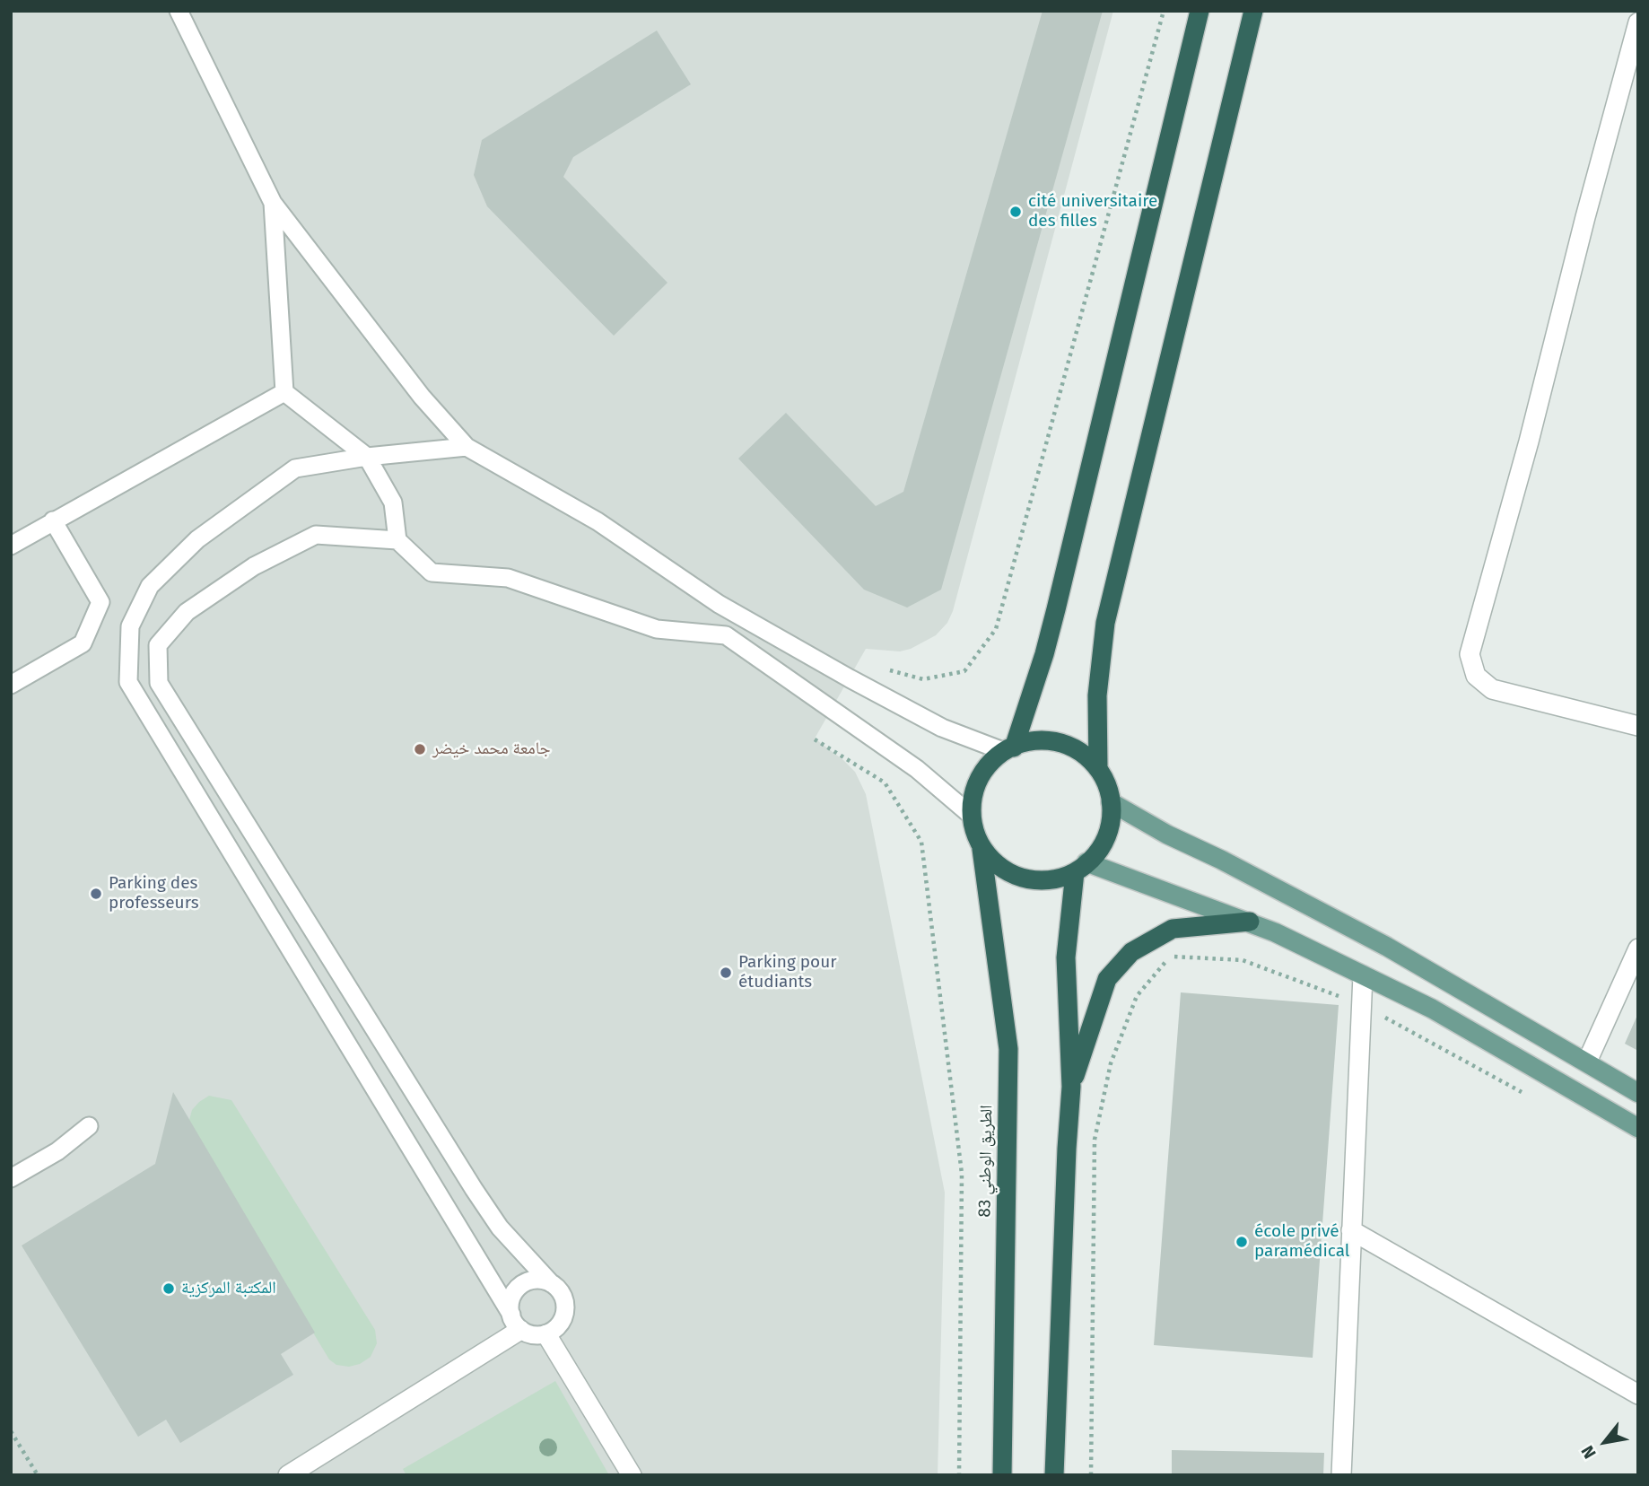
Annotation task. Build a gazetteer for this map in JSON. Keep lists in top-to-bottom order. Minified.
{"streets":{"highway":["الطريق الوطني 83"]},"places":["cité universitaire des filles","جامعة محمد خيضر","Parking des professeurs","Parking pour étudiants","école privé paramédical","المكتبة المركزية"],"north":"bottom left"}
